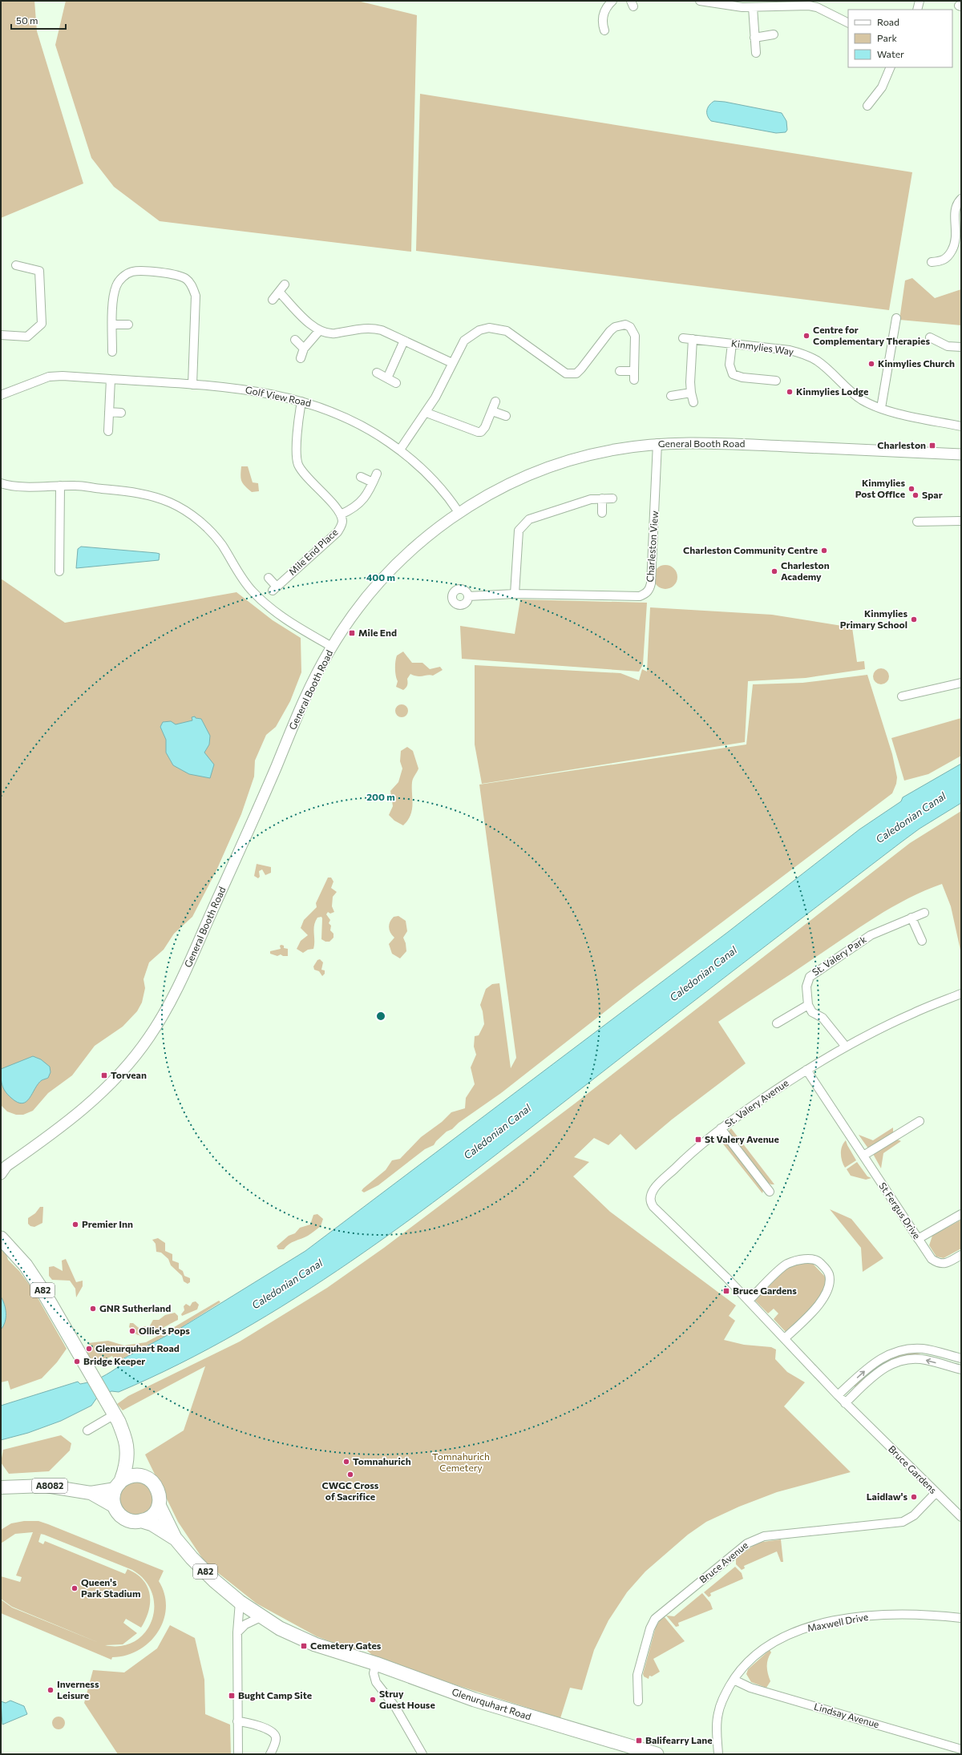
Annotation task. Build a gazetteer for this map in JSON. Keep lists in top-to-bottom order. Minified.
{"streets":{"highway":["A82","Glenurquhart Road"],"main road":["A8082"],"street":["Kinmylies Way","Golf View Road","General Booth Road","Charleston View","Mile End Place","St. Valery Park","St. Valery Avenue","St Fergus Drive","Bruce Gardens","Bruce Avenue","Maxwell Drive","Lindsay Avenue"]},"crossings":[["Golf View Road","General Booth Road"],["General Booth Road","Charleston View"],["St. Valery Avenue","St Fergus Drive"],["St. Valery Avenue","Bruce Gardens"],["A82","A8082"],["A82","Glenurquhart Road"],["Bruce Gardens","Bruce Avenue"],["A8082","Glenurquhart Road"],["Maxwell Drive","Lindsay Avenue"]],"water":["Caledonian Canal"],"parks":["Tomnahurich Cemetery"],"places":{"other":["Centre for Complementary Therapies","Kinmylies Church","Kinmylies Lodge","Kinmylies Post Office","Spar","Charleston Community Centre","Charleston Academy","Kinmylies Primary School","Premier Inn","GNR Sutherland","Ollie's Pops","Glenurquhart Road","Bridge Keeper","Tomnahurich","CWGC Cross of Sacrifice","Laidlaw's","Queen's Park Stadium","Inverness Leisure","Struy Guest House"],"transit":["Charleston","Mile End","Torvean","St Valery Avenue","Bruce Gardens","Cemetery Gates","Bught Camp Site","Balifearry Lane"]},"legend":["Road","Park","Water"],"scale_bar":"50 m","rings":["400 m","200 m"]}
